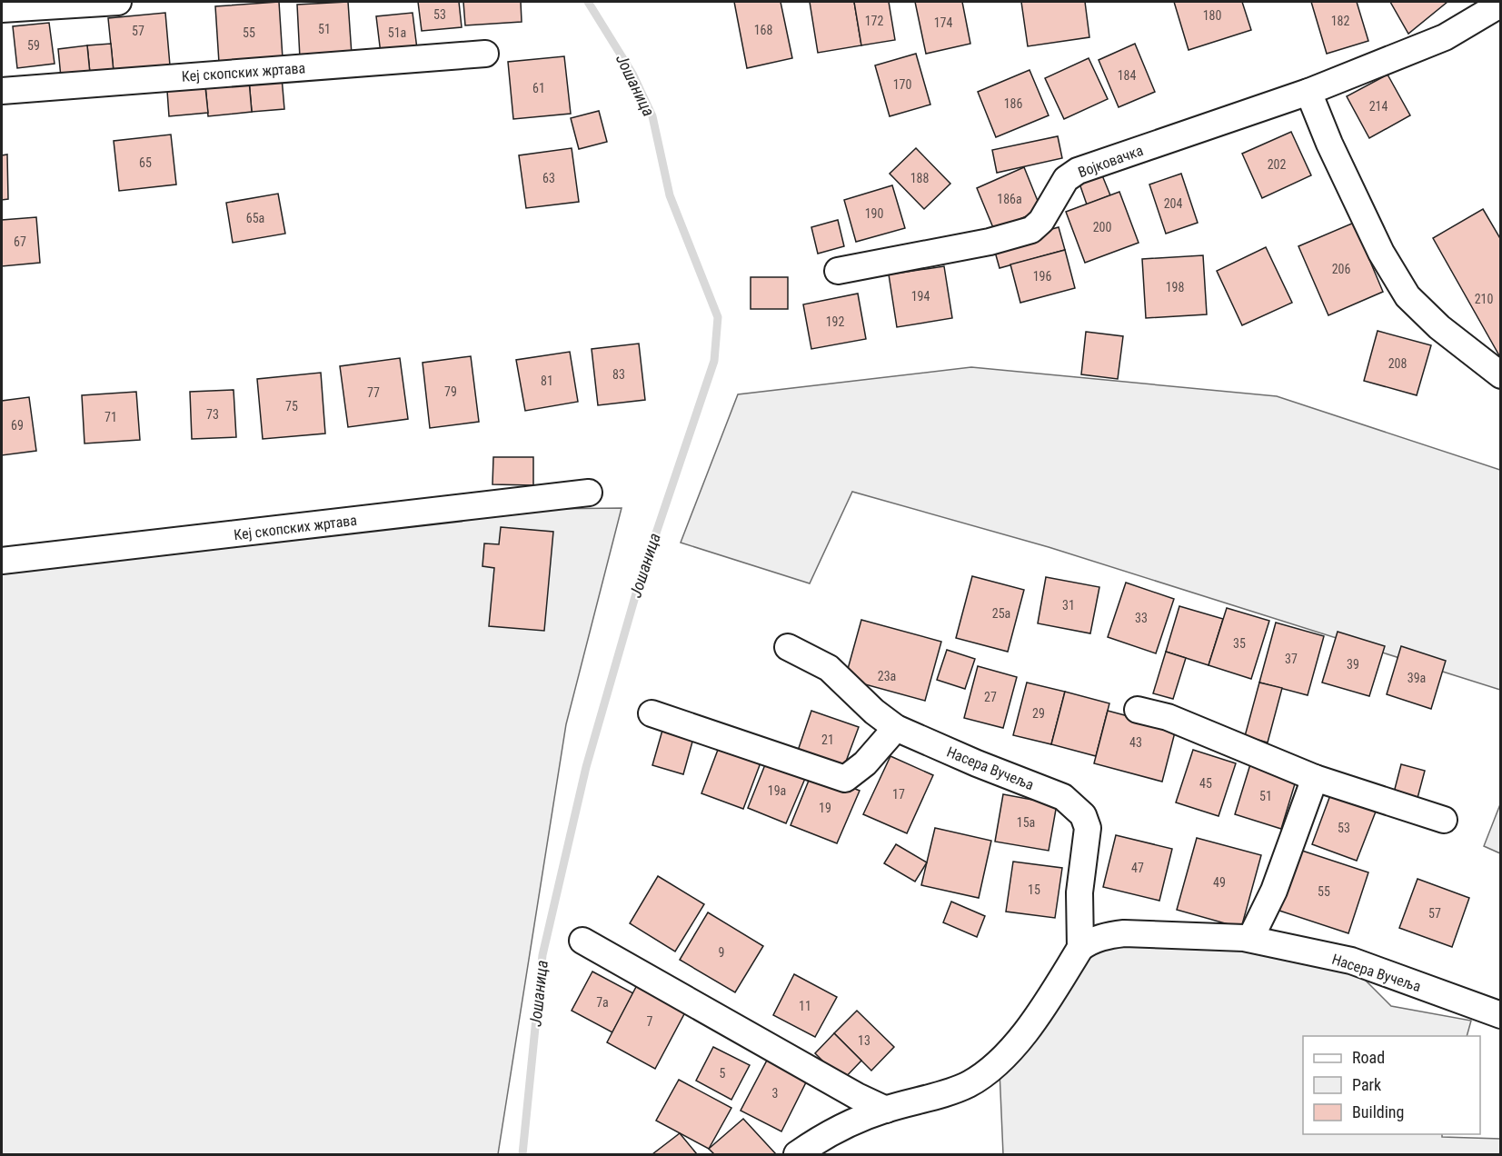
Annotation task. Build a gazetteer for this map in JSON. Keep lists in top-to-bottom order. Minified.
{"streets":{"street":["Кеј скопских жртава","Војковачка","Насера Вучеља"]},"water":["Јошаница"],"house_numbers":["53","180","172","182","174","51","168","57","55","51a","59","184","170","61","186","214","65","202","63","188","186a","204","190","65a","200","67","206","196","198","194","210","192","208","83","81","79","77","75","73","71","69","31","25a","33","35","37","39","23a","39a","27","29","21","43","45","19a","17","51","19","15a","53","47","49","15","55","57","9","7a","11","7","13","5","3"],"legend":["Road","Park","Building"]}
